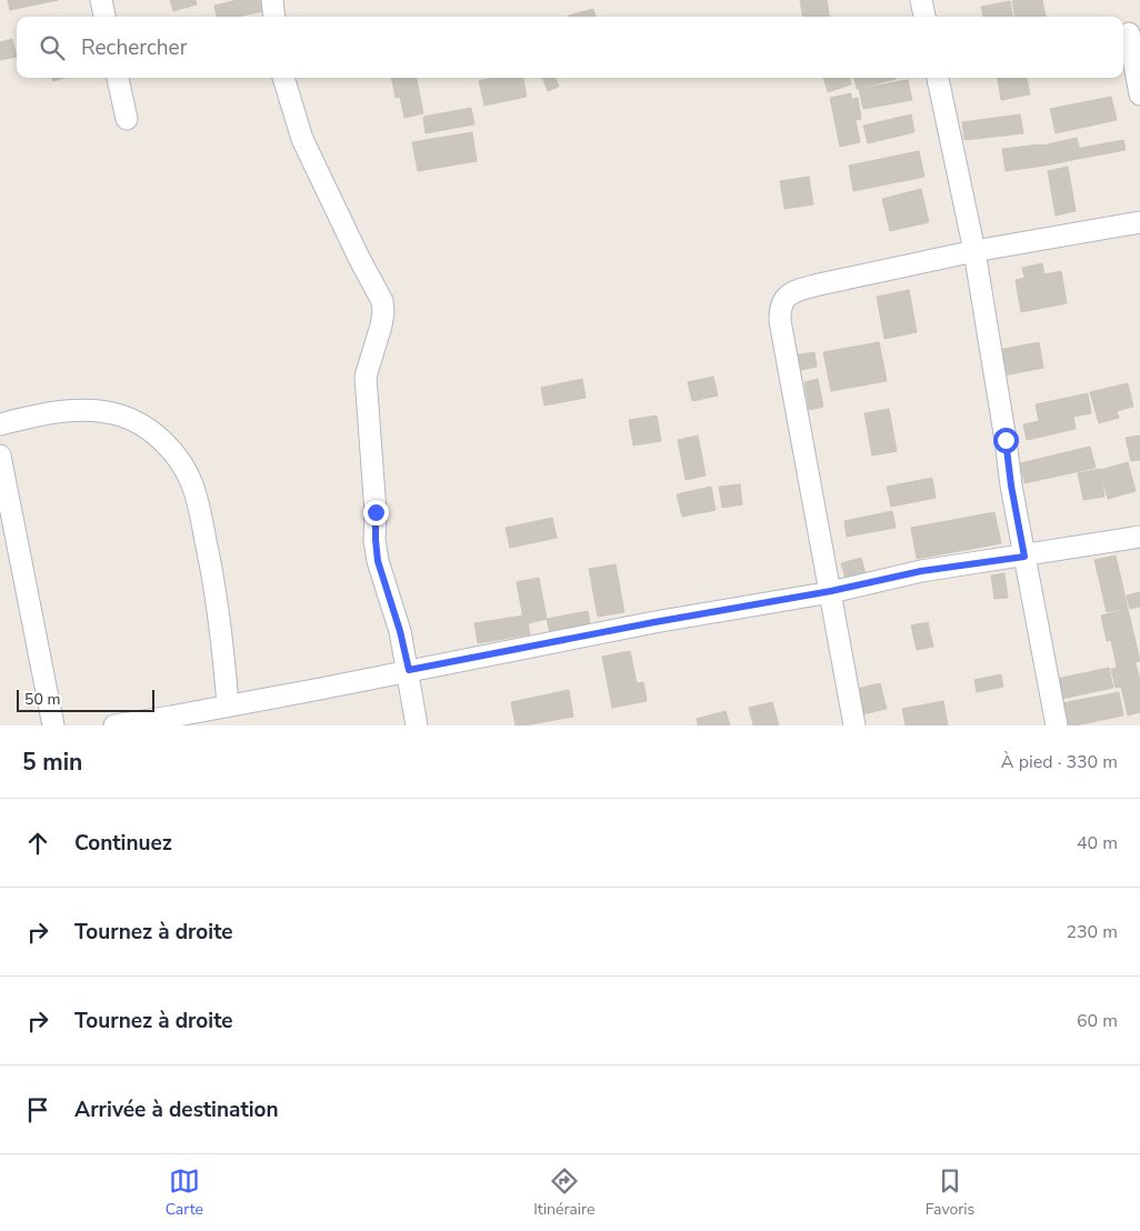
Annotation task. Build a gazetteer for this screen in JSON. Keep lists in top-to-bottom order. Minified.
{"scale_bar":"50 m","page":{"search":"Rechercher","scale":"50 m","heading":["5 min","À pied · 330 m"],"list":[["Continuez","40 m"],["Tournez à droite","230 m"],["Tournez à droite","60 m"],"Arrivée à destination"],"nav":["Carte","Itinéraire","Favoris"]}}
